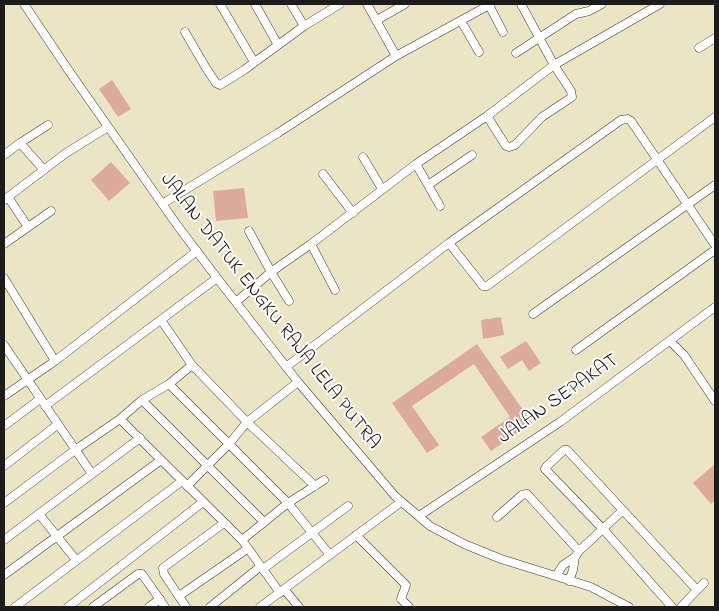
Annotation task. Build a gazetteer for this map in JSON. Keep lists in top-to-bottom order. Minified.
{"streets":{"street":["JALAN DATUK ENGKU RAJA LELA PUTRA","JALAN SEPAKAT"]},"crossings":[["JALAN DATUK ENGKU RAJA LELA PUTRA","JALAN SEPAKAT"]]}
